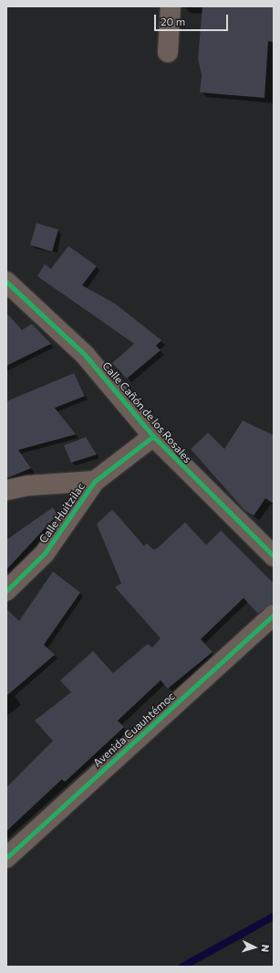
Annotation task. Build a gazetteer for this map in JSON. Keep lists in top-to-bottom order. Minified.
{"streets":{"street":["Calle Cañón de los Rosales","Calle Huitzilac","Avenida Cuauhtémoc"]},"crossings":[["Calle Cañón de los Rosales","Calle Huitzilac"]],"scale_bar":"20 m","north":"right"}
